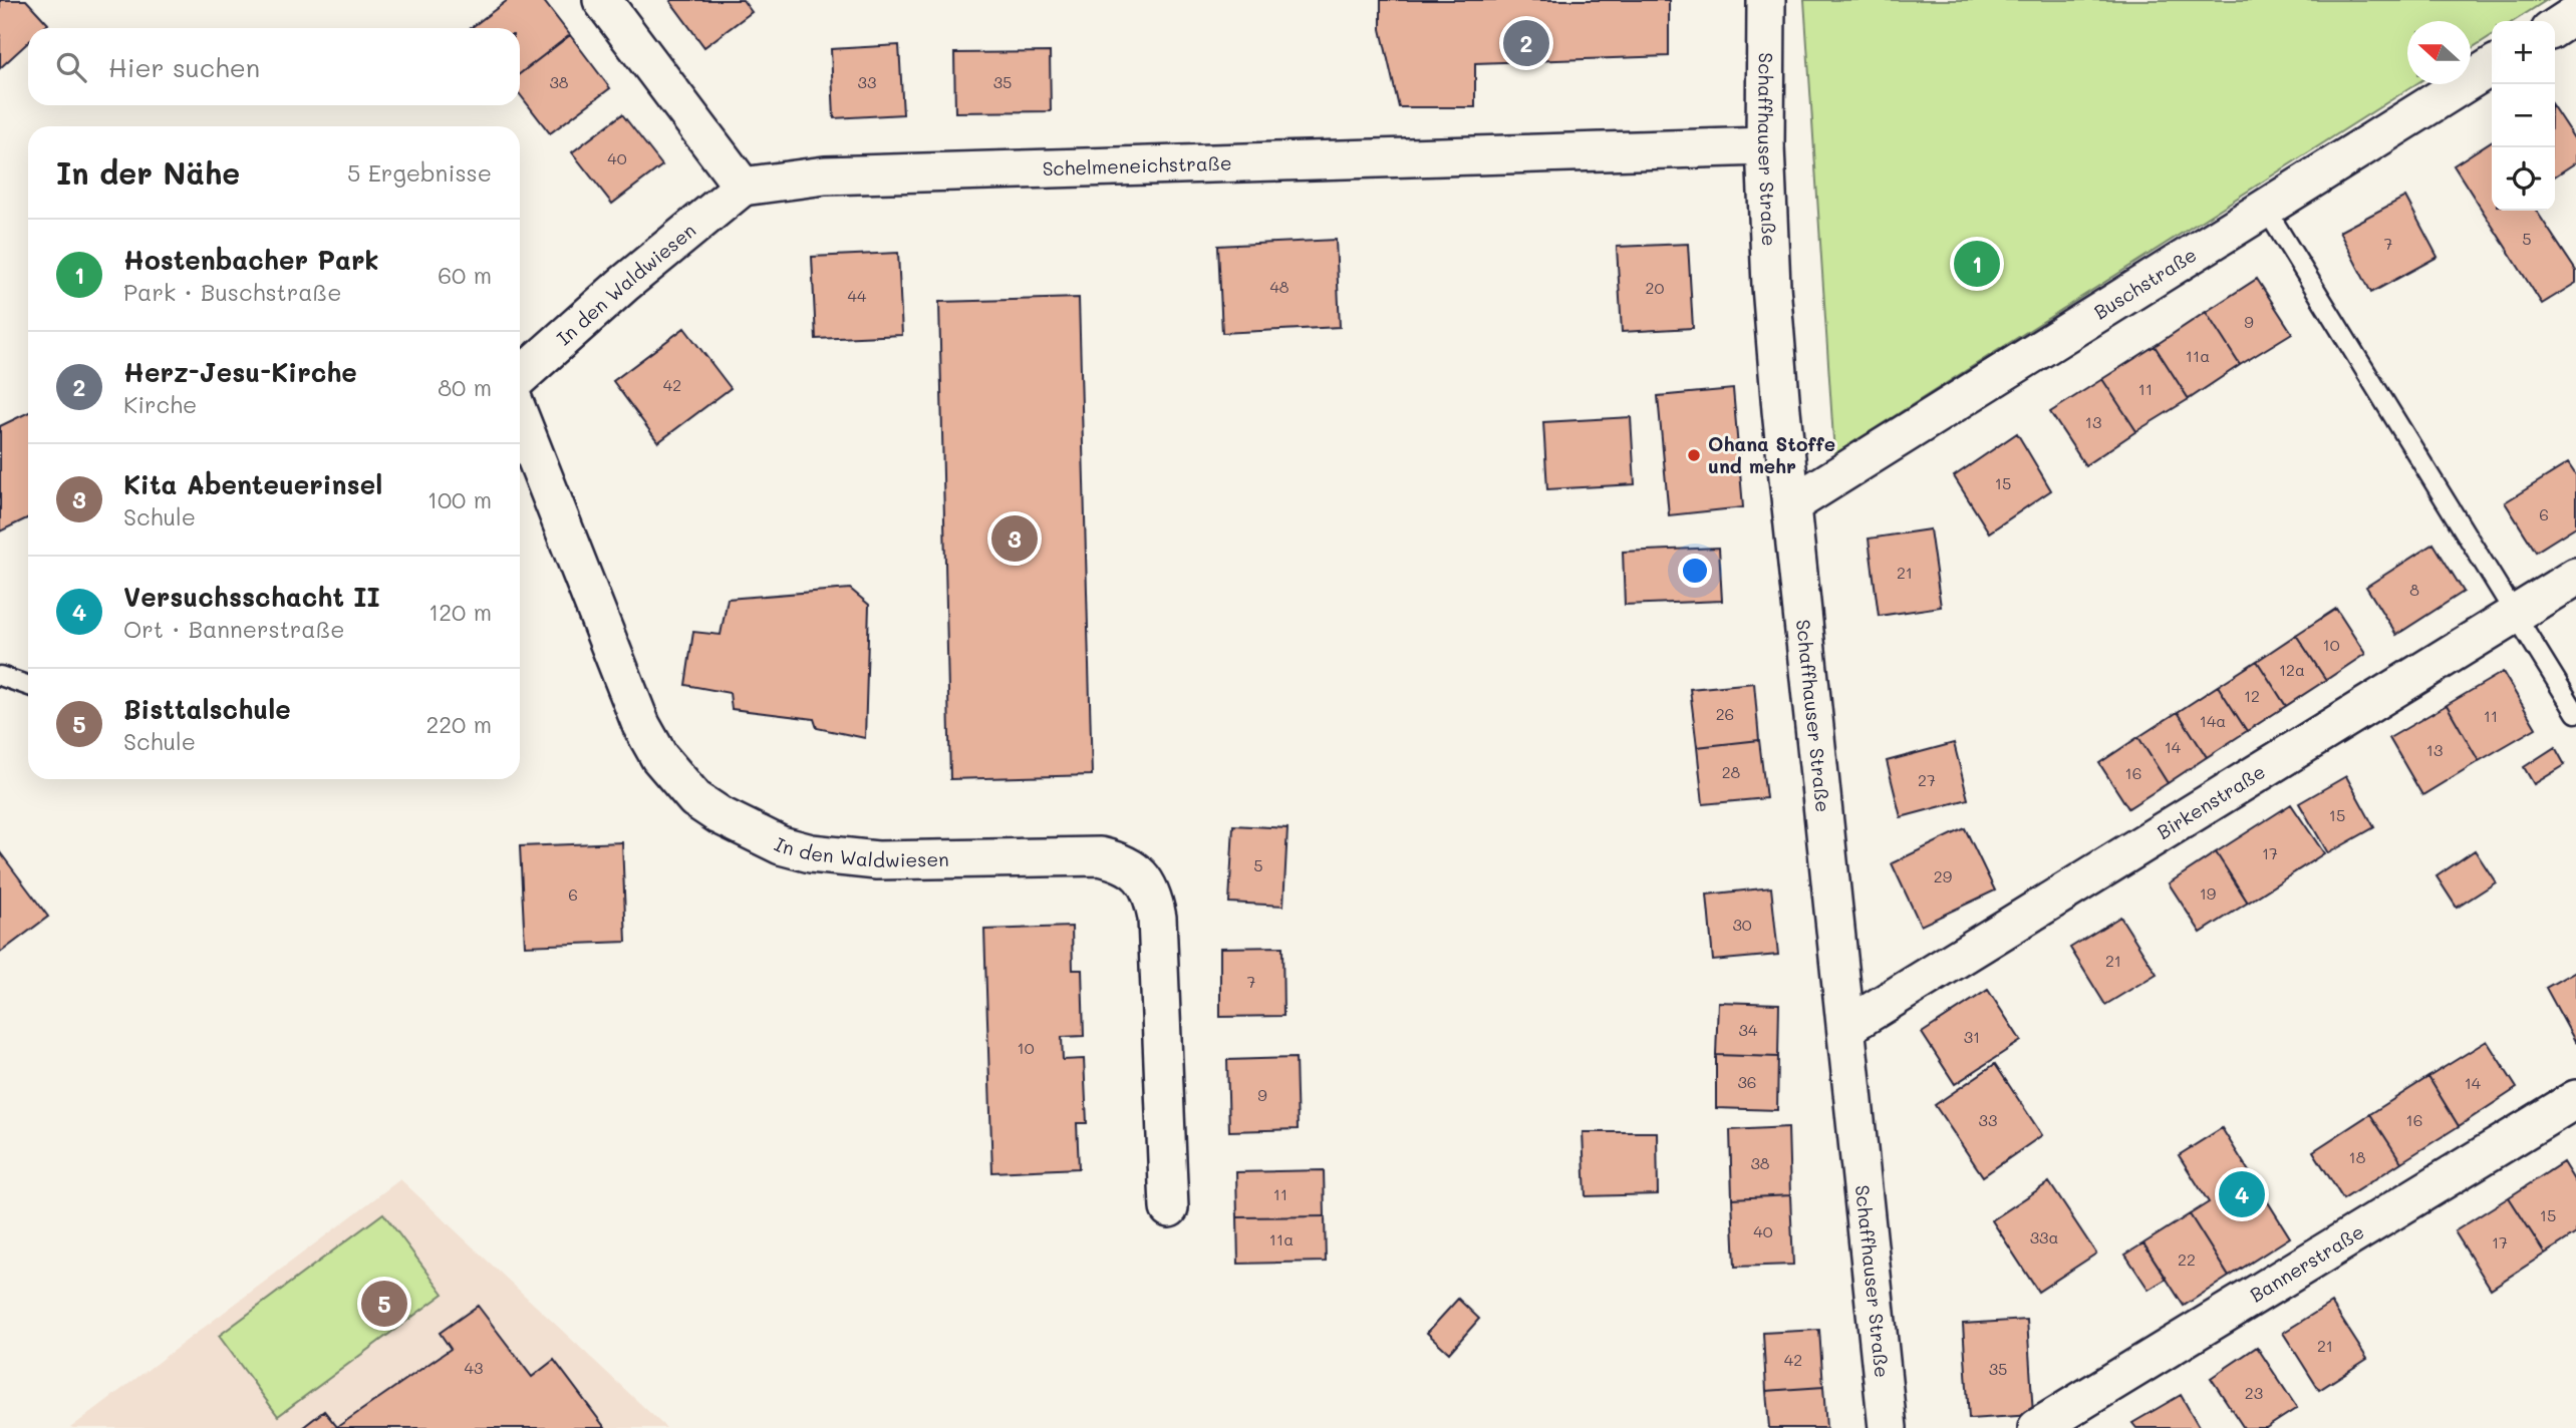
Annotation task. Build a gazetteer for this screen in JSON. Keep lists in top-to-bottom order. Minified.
{"streets":{"street":["Schaffhauser Straße","Schelmeneichstraße","In den Waldwiesen","Buschstraße","Birkenstraße","Bannerstraße"]},"crossings":[["Schaffhauser Straße","Schelmeneichstraße"],["Schaffhauser Straße","Buschstraße"],["Schaffhauser Straße","Birkenstraße"],["Schelmeneichstraße","In den Waldwiesen"]],"places":["Ohana Stoffe und mehr"],"house_numbers":["38","33","35","40","5","7","48","20","44","9","11a","42","11","13","15","6","21","8","10","12a","12","26","11","14a","14","13","28","16","27","15","17","5","29","19","6","30","21","7","34","31","10","36","14","9","33","16","18","38","11","15","40","33a","11a","17","22","21","42","43","35","23"],"north":"left","page":{"pins":["2","1","3","4","5"],"map_buttons":["+","−"],"search":"Hier suchen","heading":["In der Nähe","5 Ergebnisse"],"list":[{"mark":"1","name":"Hostenbacher Park","note":"Park · Buschstraße","value":"60 m"},{"mark":"2","name":"Herz-Jesu-Kirche","note":"Kirche","value":"80 m"},{"mark":"3","name":"Kita Abenteuerinsel","note":"Schule","value":"100 m"},{"mark":"4","name":"Versuchsschacht II","note":"Ort · Bannerstraße","value":"120 m"},{"mark":"5","name":"Bisttalschule","note":"Schule","value":"220 m"}]}}
